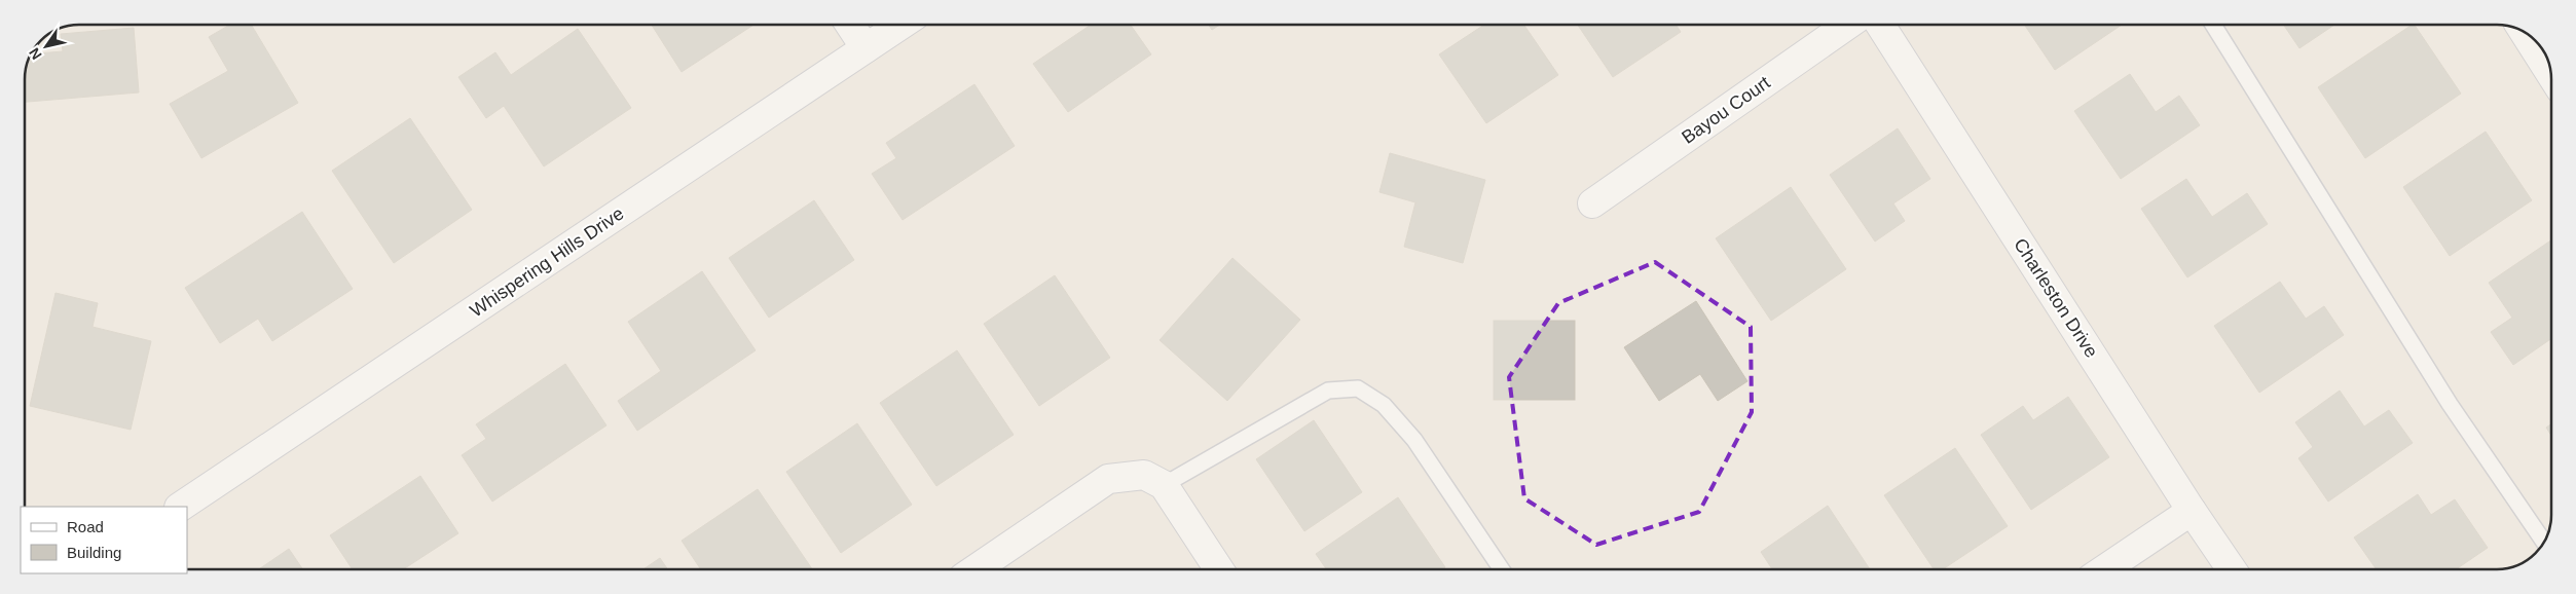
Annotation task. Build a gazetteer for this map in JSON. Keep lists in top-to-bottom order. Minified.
{"streets":{"street":["Bayou Court","Whispering Hills Drive","Charleston Drive"]},"legend":["Road","Building"],"north":"bottom left"}
